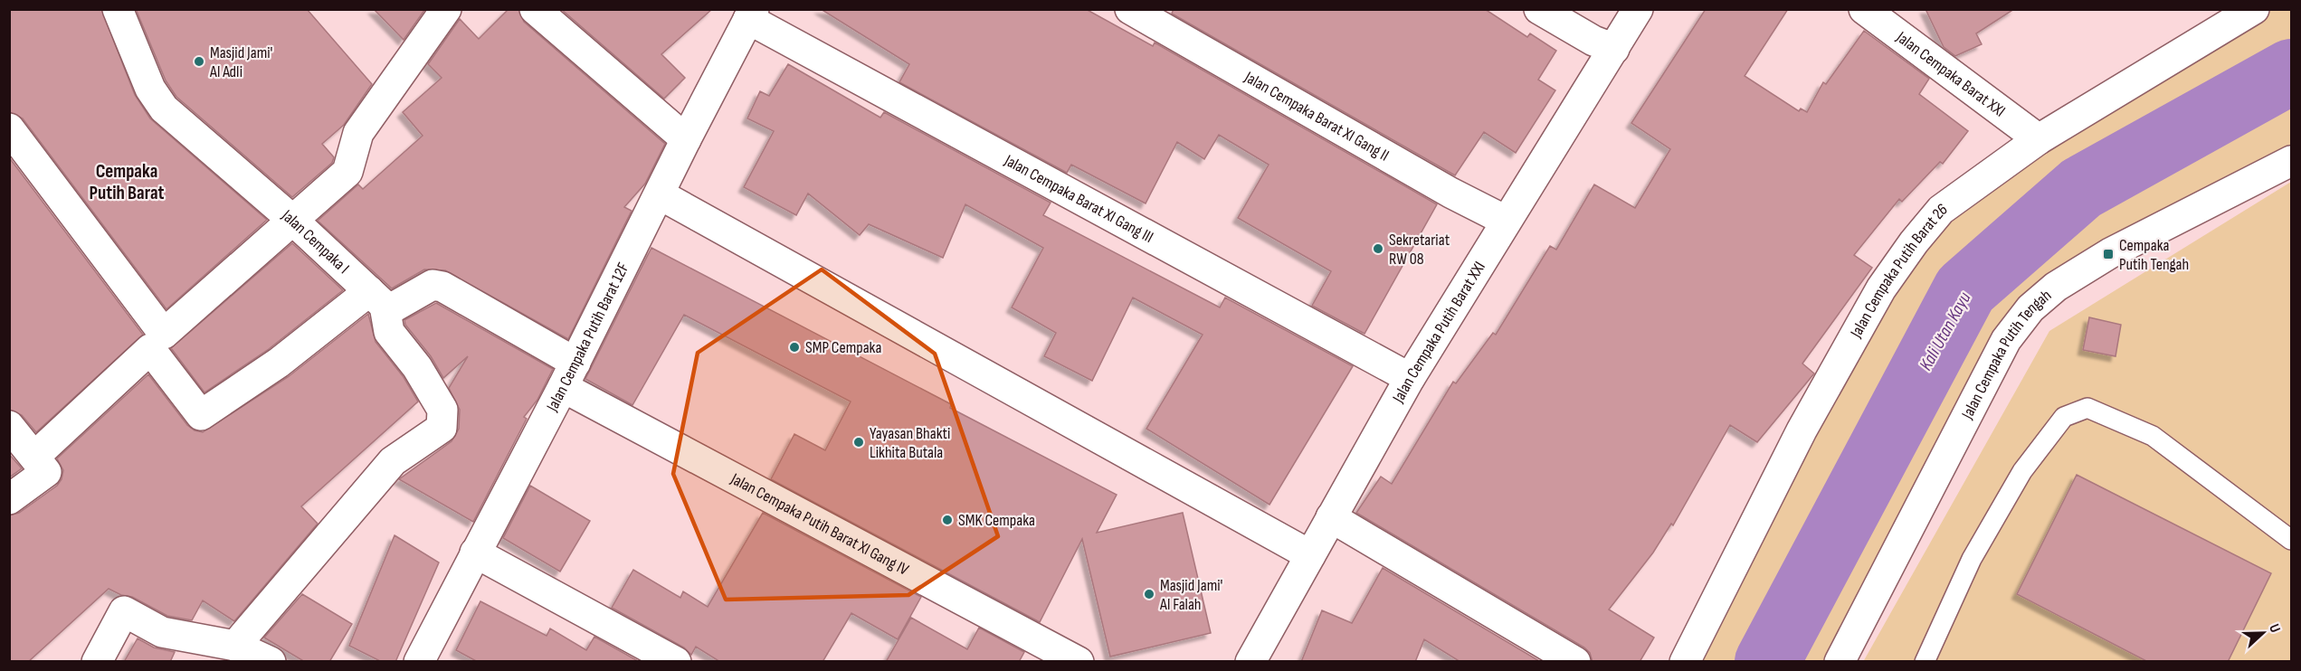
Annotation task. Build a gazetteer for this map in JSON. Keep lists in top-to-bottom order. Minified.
{"streets":{"street":["Jalan Cempaka Barat XXI","Jalan Cempaka Barat XI Gang II","Jalan Cempaka Barat XI Gang III","Jalan Cempaka I","Jalan Cempaka Putih Barat 26","Jalan Cempaka Putih Barat XXI","Jalan Cempaka Putih Barat 12F","Jalan Cempaka Putih Tengah","Jalan Cempaka Putih Barat XI Gang IV"]},"crossings":[["Jalan Cempaka Barat XXI","Jalan Cempaka Putih Barat 26"],["Jalan Cempaka Barat XI Gang II","Jalan Cempaka Putih Barat XXI"],["Jalan Cempaka Barat XI Gang III","Jalan Cempaka Putih Barat XXI"],["Jalan Cempaka Barat XI Gang III","Jalan Cempaka Putih Barat 12F"],["Jalan Cempaka Putih Barat 12F","Jalan Cempaka Putih Barat XI Gang IV"]],"districts":["Cempaka Putih Barat"],"water":["Kali Utan Kayu"],"places":{"other":["Masjid Jami' Al Adli","Sekretariat RW 08","SMP Cempaka","Yayasan Bhakti Likhita Butala","SMK Cempaka","Masjid Jami' Al Falah"],"transit":["Cempaka Putih Tengah"]},"north":"right"}
